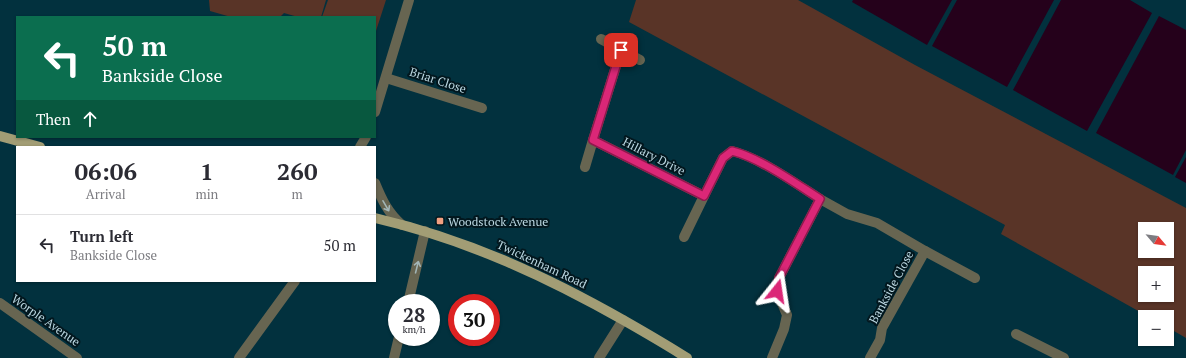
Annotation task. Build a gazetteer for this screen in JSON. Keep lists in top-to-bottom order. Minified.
{"streets":{"main road":["Twickenham Road"],"street":["Briar Close","Hillary Drive","Bankside Close","Worple Avenue"]},"crossings":[["Hillary Drive","Bankside Close"]],"places":{"transit":["Woodstock Avenue"]},"north":"bottom right","page":{"turn":["50 m","Bankside Close"],"then":"Then","eta":["06:06","Arrival","1","min","260","m"],"list":[{"name":"Turn left","note":"Bankside Close","value":"50 m"}],"map_buttons":["+","−"],"speed":"28 km/h","limit":"30"}}
